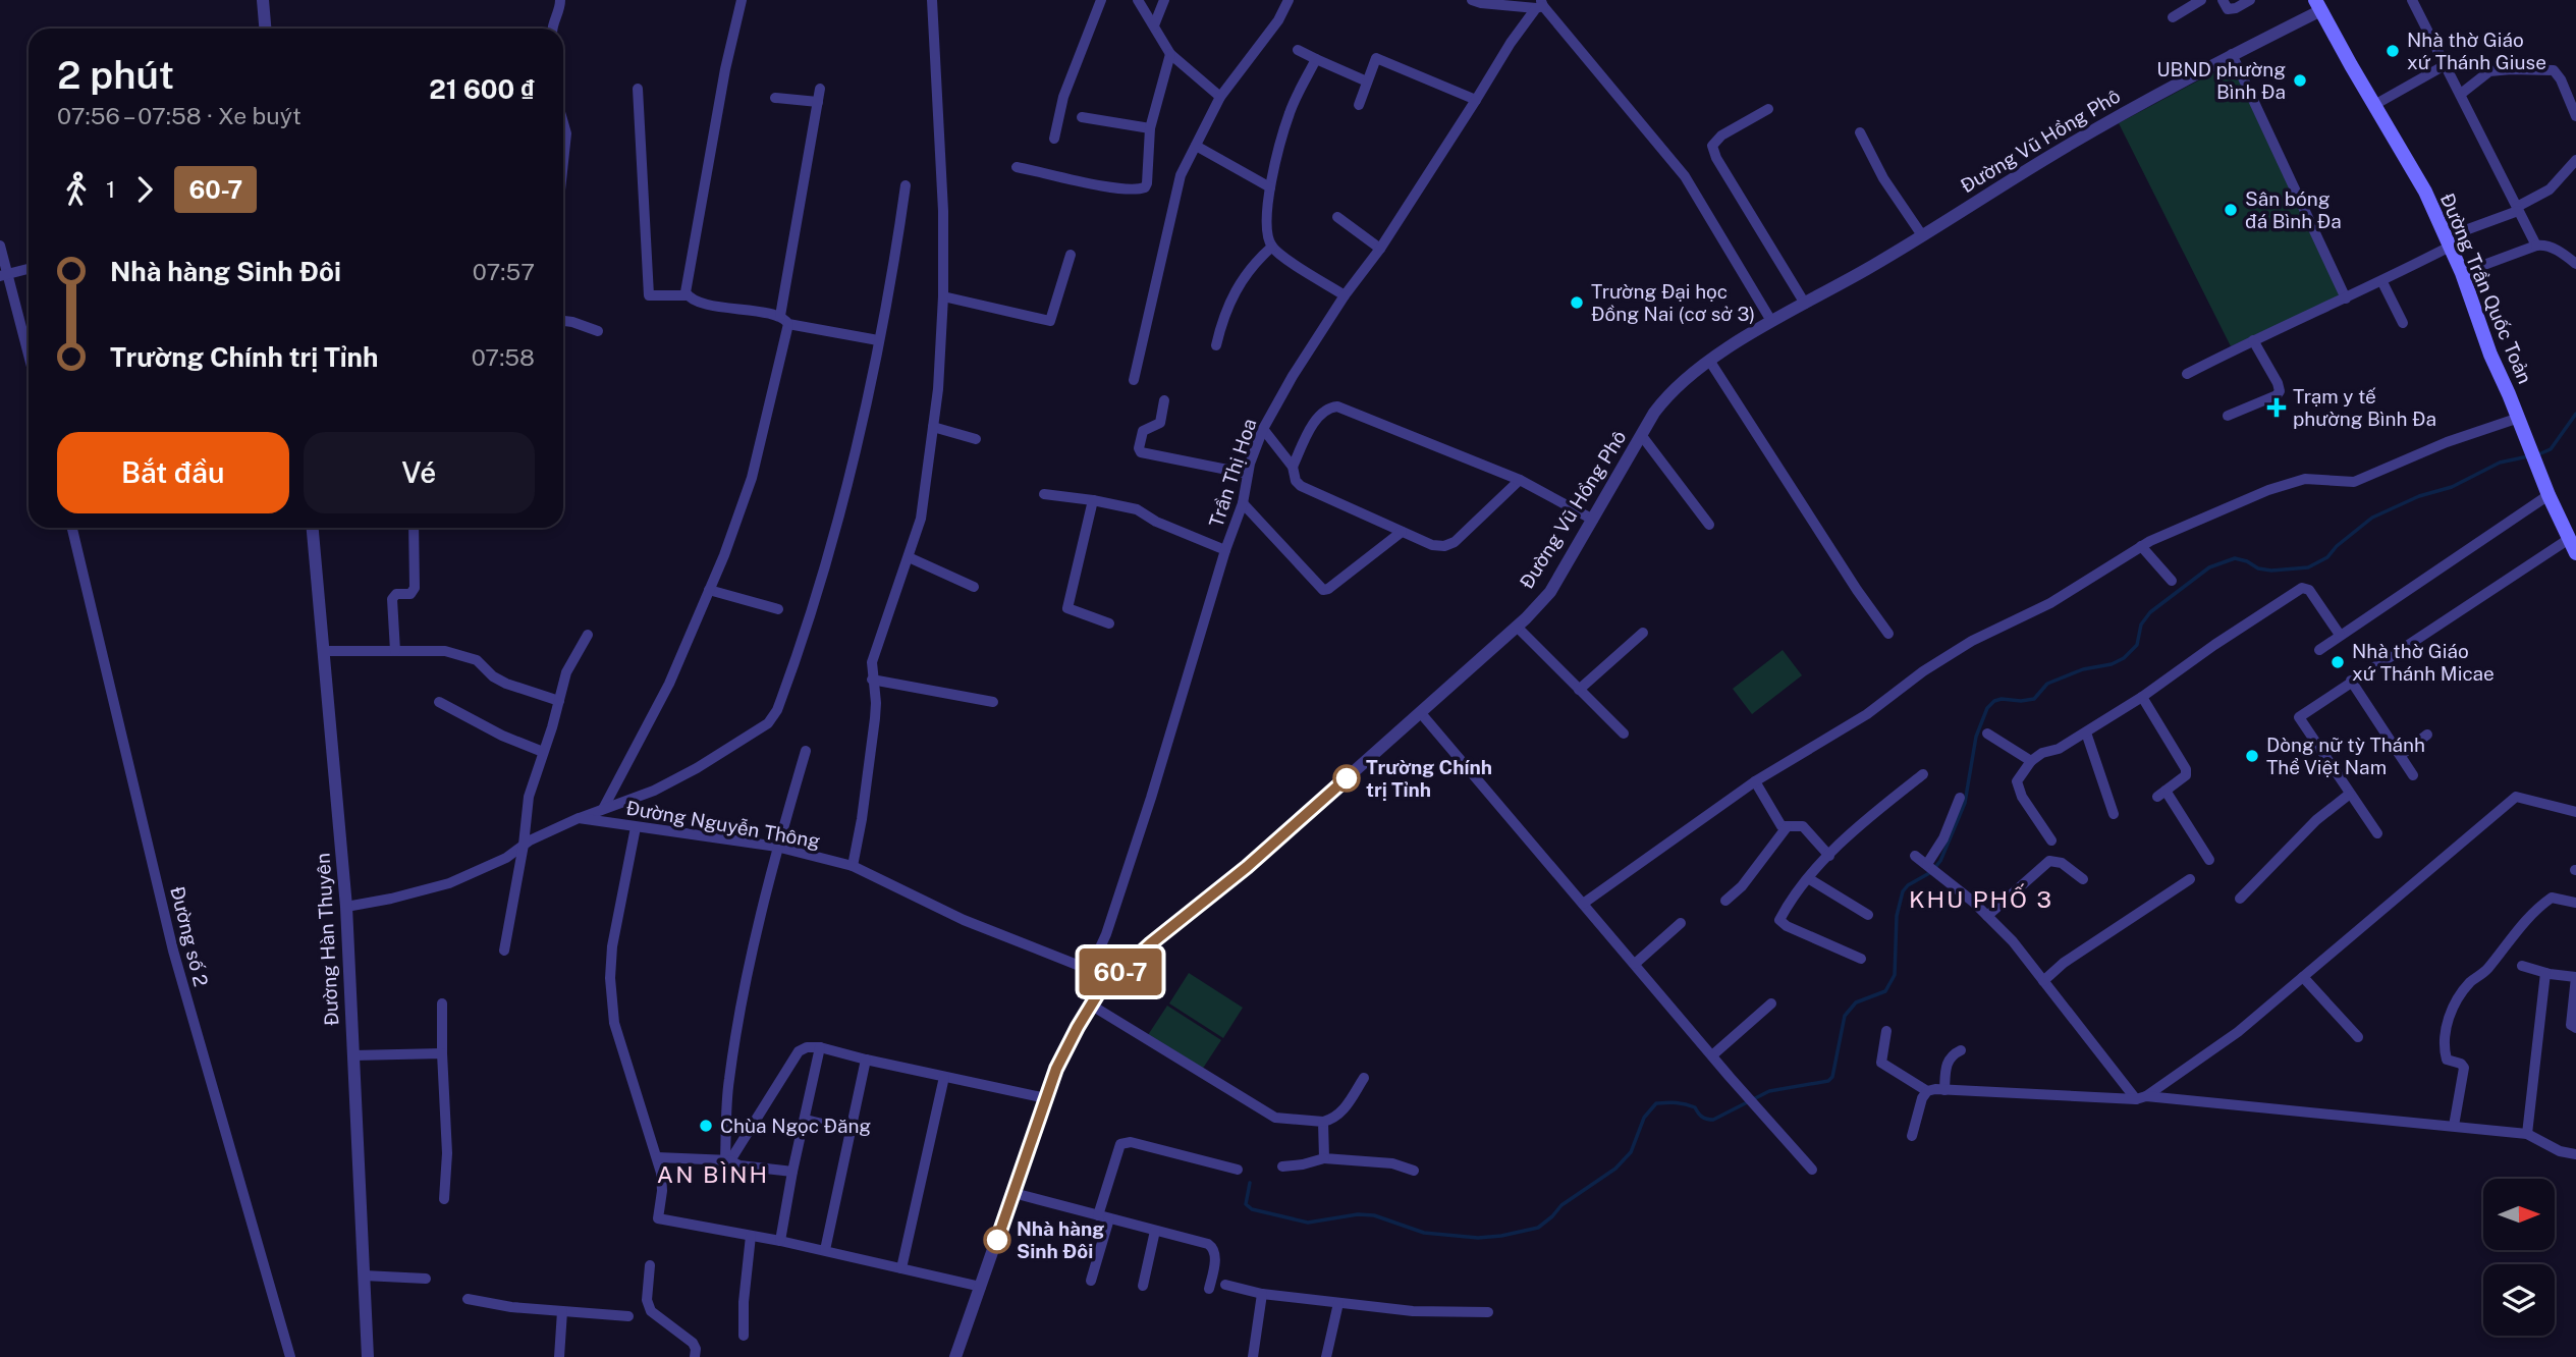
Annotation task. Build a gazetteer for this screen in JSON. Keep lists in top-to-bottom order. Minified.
{"streets":{"main road":["Đường Trần Quốc Toản"],"street":["Đường Vũ Hồng Phô","Trần Thị Hoa","Đường Nguyễn Thông","Đường số 2","Đường Hàn Thuyên"]},"crossings":[["Đường Vũ Hồng Phô","Đường Trần Quốc Toản"],["Trần Thị Hoa","Đường Nguyễn Thông"]],"districts":["KHU PHỐ 3","AN BÌNH"],"places":{"other":["Nhà thờ Giáo xứ Thánh Giuse","UBND phường Bình Đa","Sân bóng đá Bình Đa","Trường Đại học Đồng Nai (cơ sở 3)","Nhà thờ Giáo xứ Thánh Micae","Dòng nữ tỳ Thánh Thể Việt Nam","Trường Chính trị Tỉnh","Chùa Ngọc Đăng","Nhà hàng Sinh Đôi"],"health":["Trạm y tế phường Bình Đa"]},"lines":["bus line 60-7"],"north":"right","page":{"on_map":"60-7","heading":["2 phút","07:56 – 07:58 · Xe buýt","21 600 ₫"],"legs":["1","60-7"],"list":[{"name":"Nhà hàng Sinh Đôi","value":"07:57"},{"name":"Trường Chính trị Tỉnh","value":"07:58"}],"buttons":["Bắt đầu","Vé"]}}
